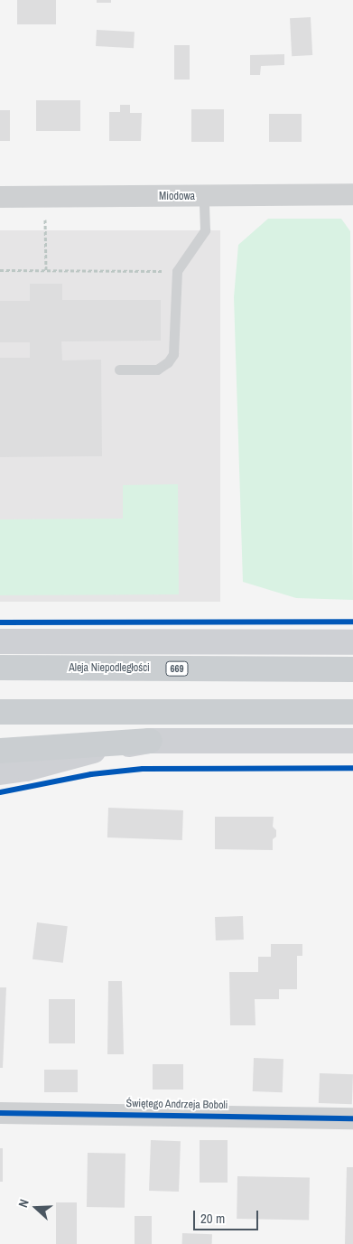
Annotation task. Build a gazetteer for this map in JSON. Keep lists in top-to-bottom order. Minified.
{"streets":{"main road":["Aleja Niepodległości","669"],"street":["Miodowa","Świętego Andrzeja Boboli"]},"scale_bar":"20 m","north":"left"}
